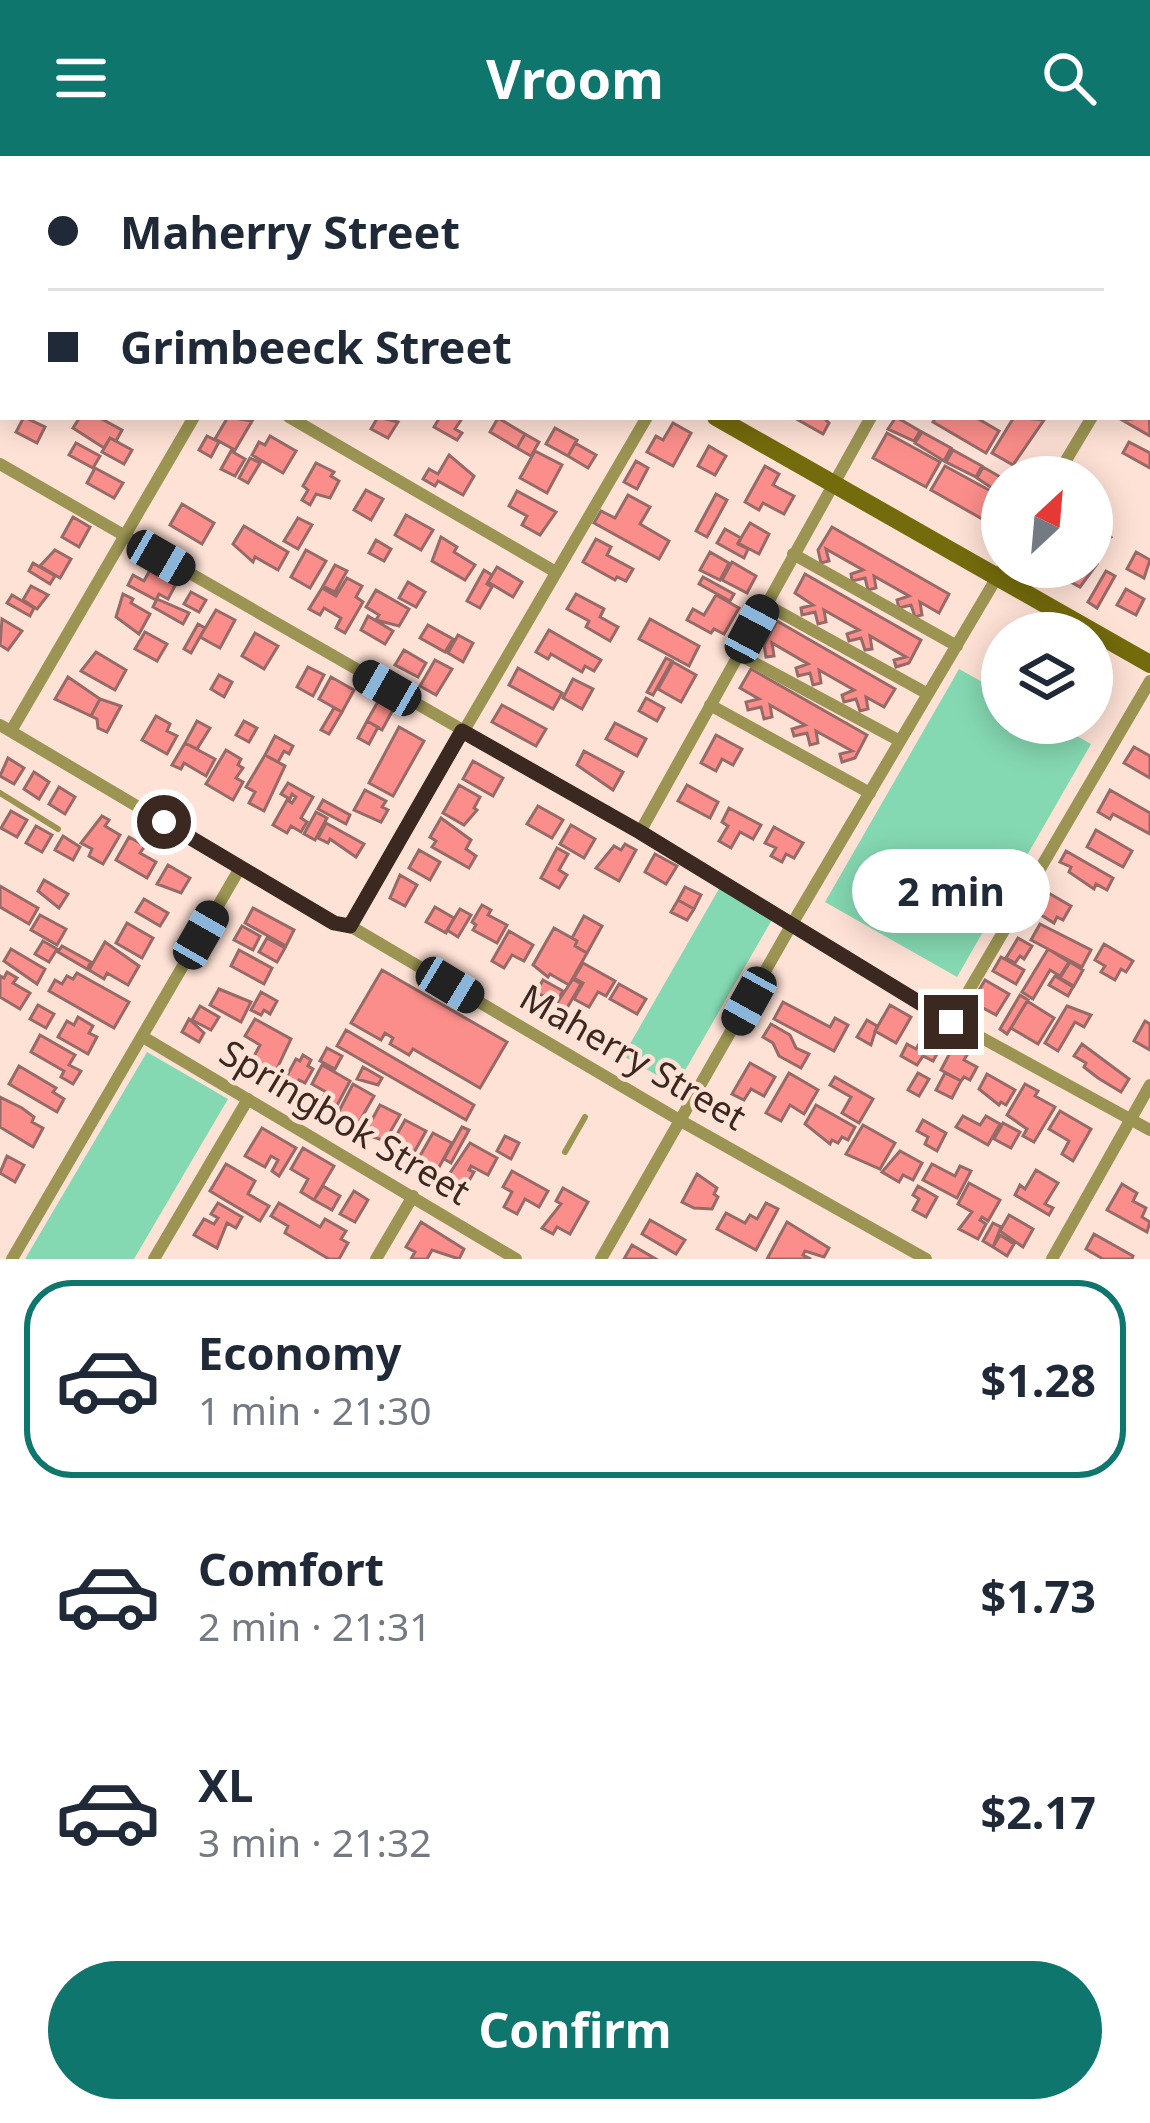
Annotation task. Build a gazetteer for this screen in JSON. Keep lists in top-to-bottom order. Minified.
{"streets":{"street":["Maherry Street","Springbok Street"]},"north":"top right","page":{"header":"Vroom","banner":["Maherry Street","Grimbeeck Street"],"bubble":"2 min","list":[{"name":"Economy","note":"1 min · 21:30","value":"$1.28"},{"name":"Comfort","note":"2 min · 21:31","value":"$1.73"},{"name":"XL","note":"3 min · 21:32","value":"$2.17"}],"buttons":"Confirm"}}
